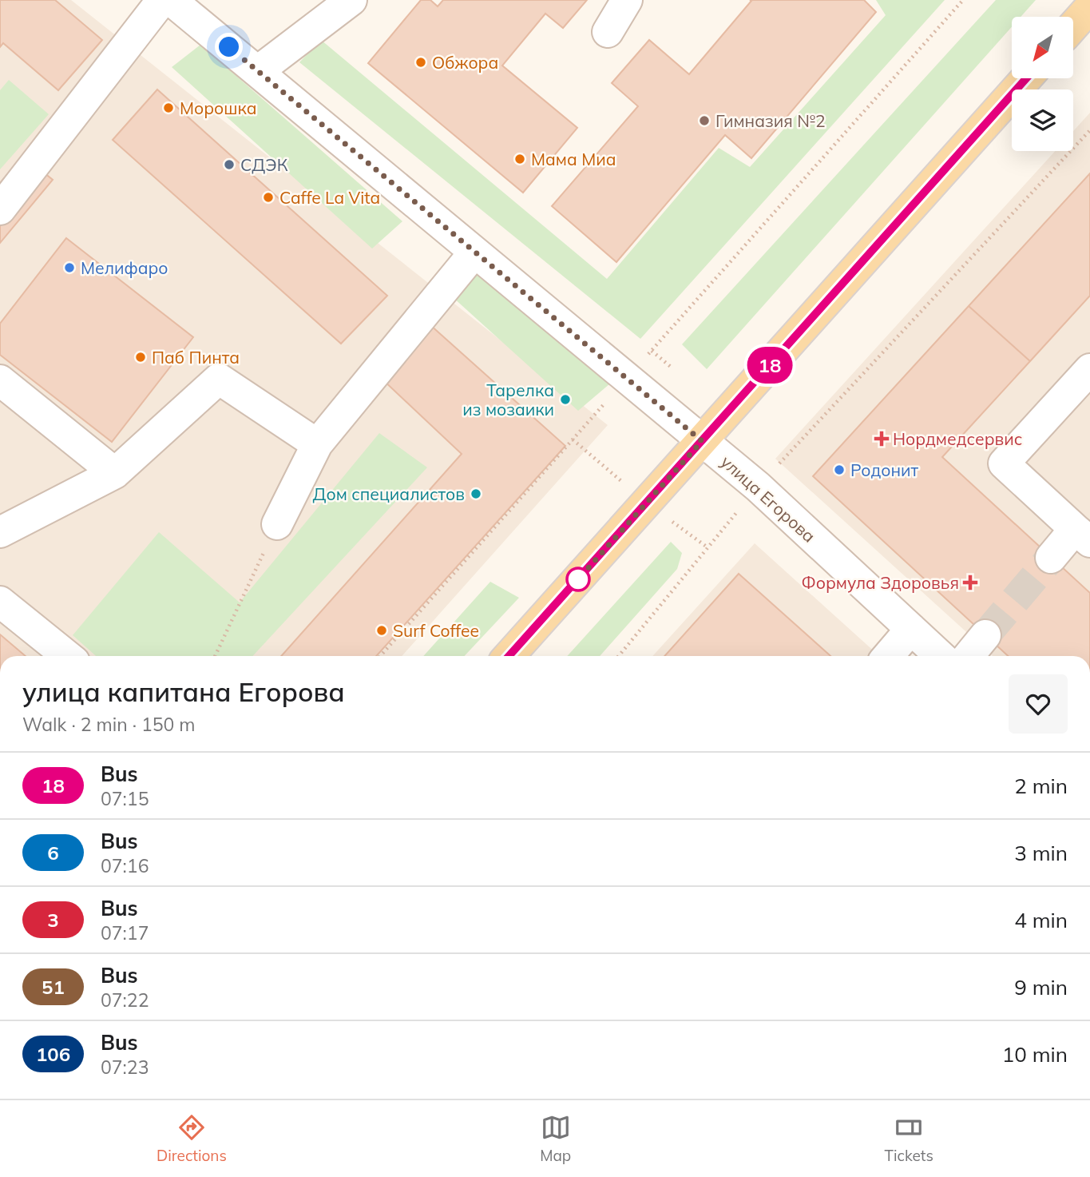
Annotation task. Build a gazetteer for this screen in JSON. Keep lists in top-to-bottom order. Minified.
{"streets":{"street":["улица Егорова"]},"places":{"other":["Обжора","Морошка","Гимназия №2","Мама Миа","СДЭК","Caffe La Vita","Мелифаро","Паб Пинта","Тарелка из мозаики","Родонит","Дом специалистов","Surf Coffee"],"health":["Нордмедсервис","Формула Здоровья"]},"lines":["bus line 18"],"north":"bottom left","page":{"on_map":"18","heading":["улица капитана Егорова","Walk · 2 min · 150 m"],"list":[{"mark":"18","name":"Bus","note":"07:15","value":"2 min"},{"mark":"6","name":"Bus","note":"07:16","value":"3 min"},{"mark":"3","name":"Bus","note":"07:17","value":"4 min"},{"mark":"51","name":"Bus","note":"07:22","value":"9 min"},{"mark":"106","name":"Bus","note":"07:23","value":"10 min"}],"tabs":["Directions","Map","Tickets"]}}
